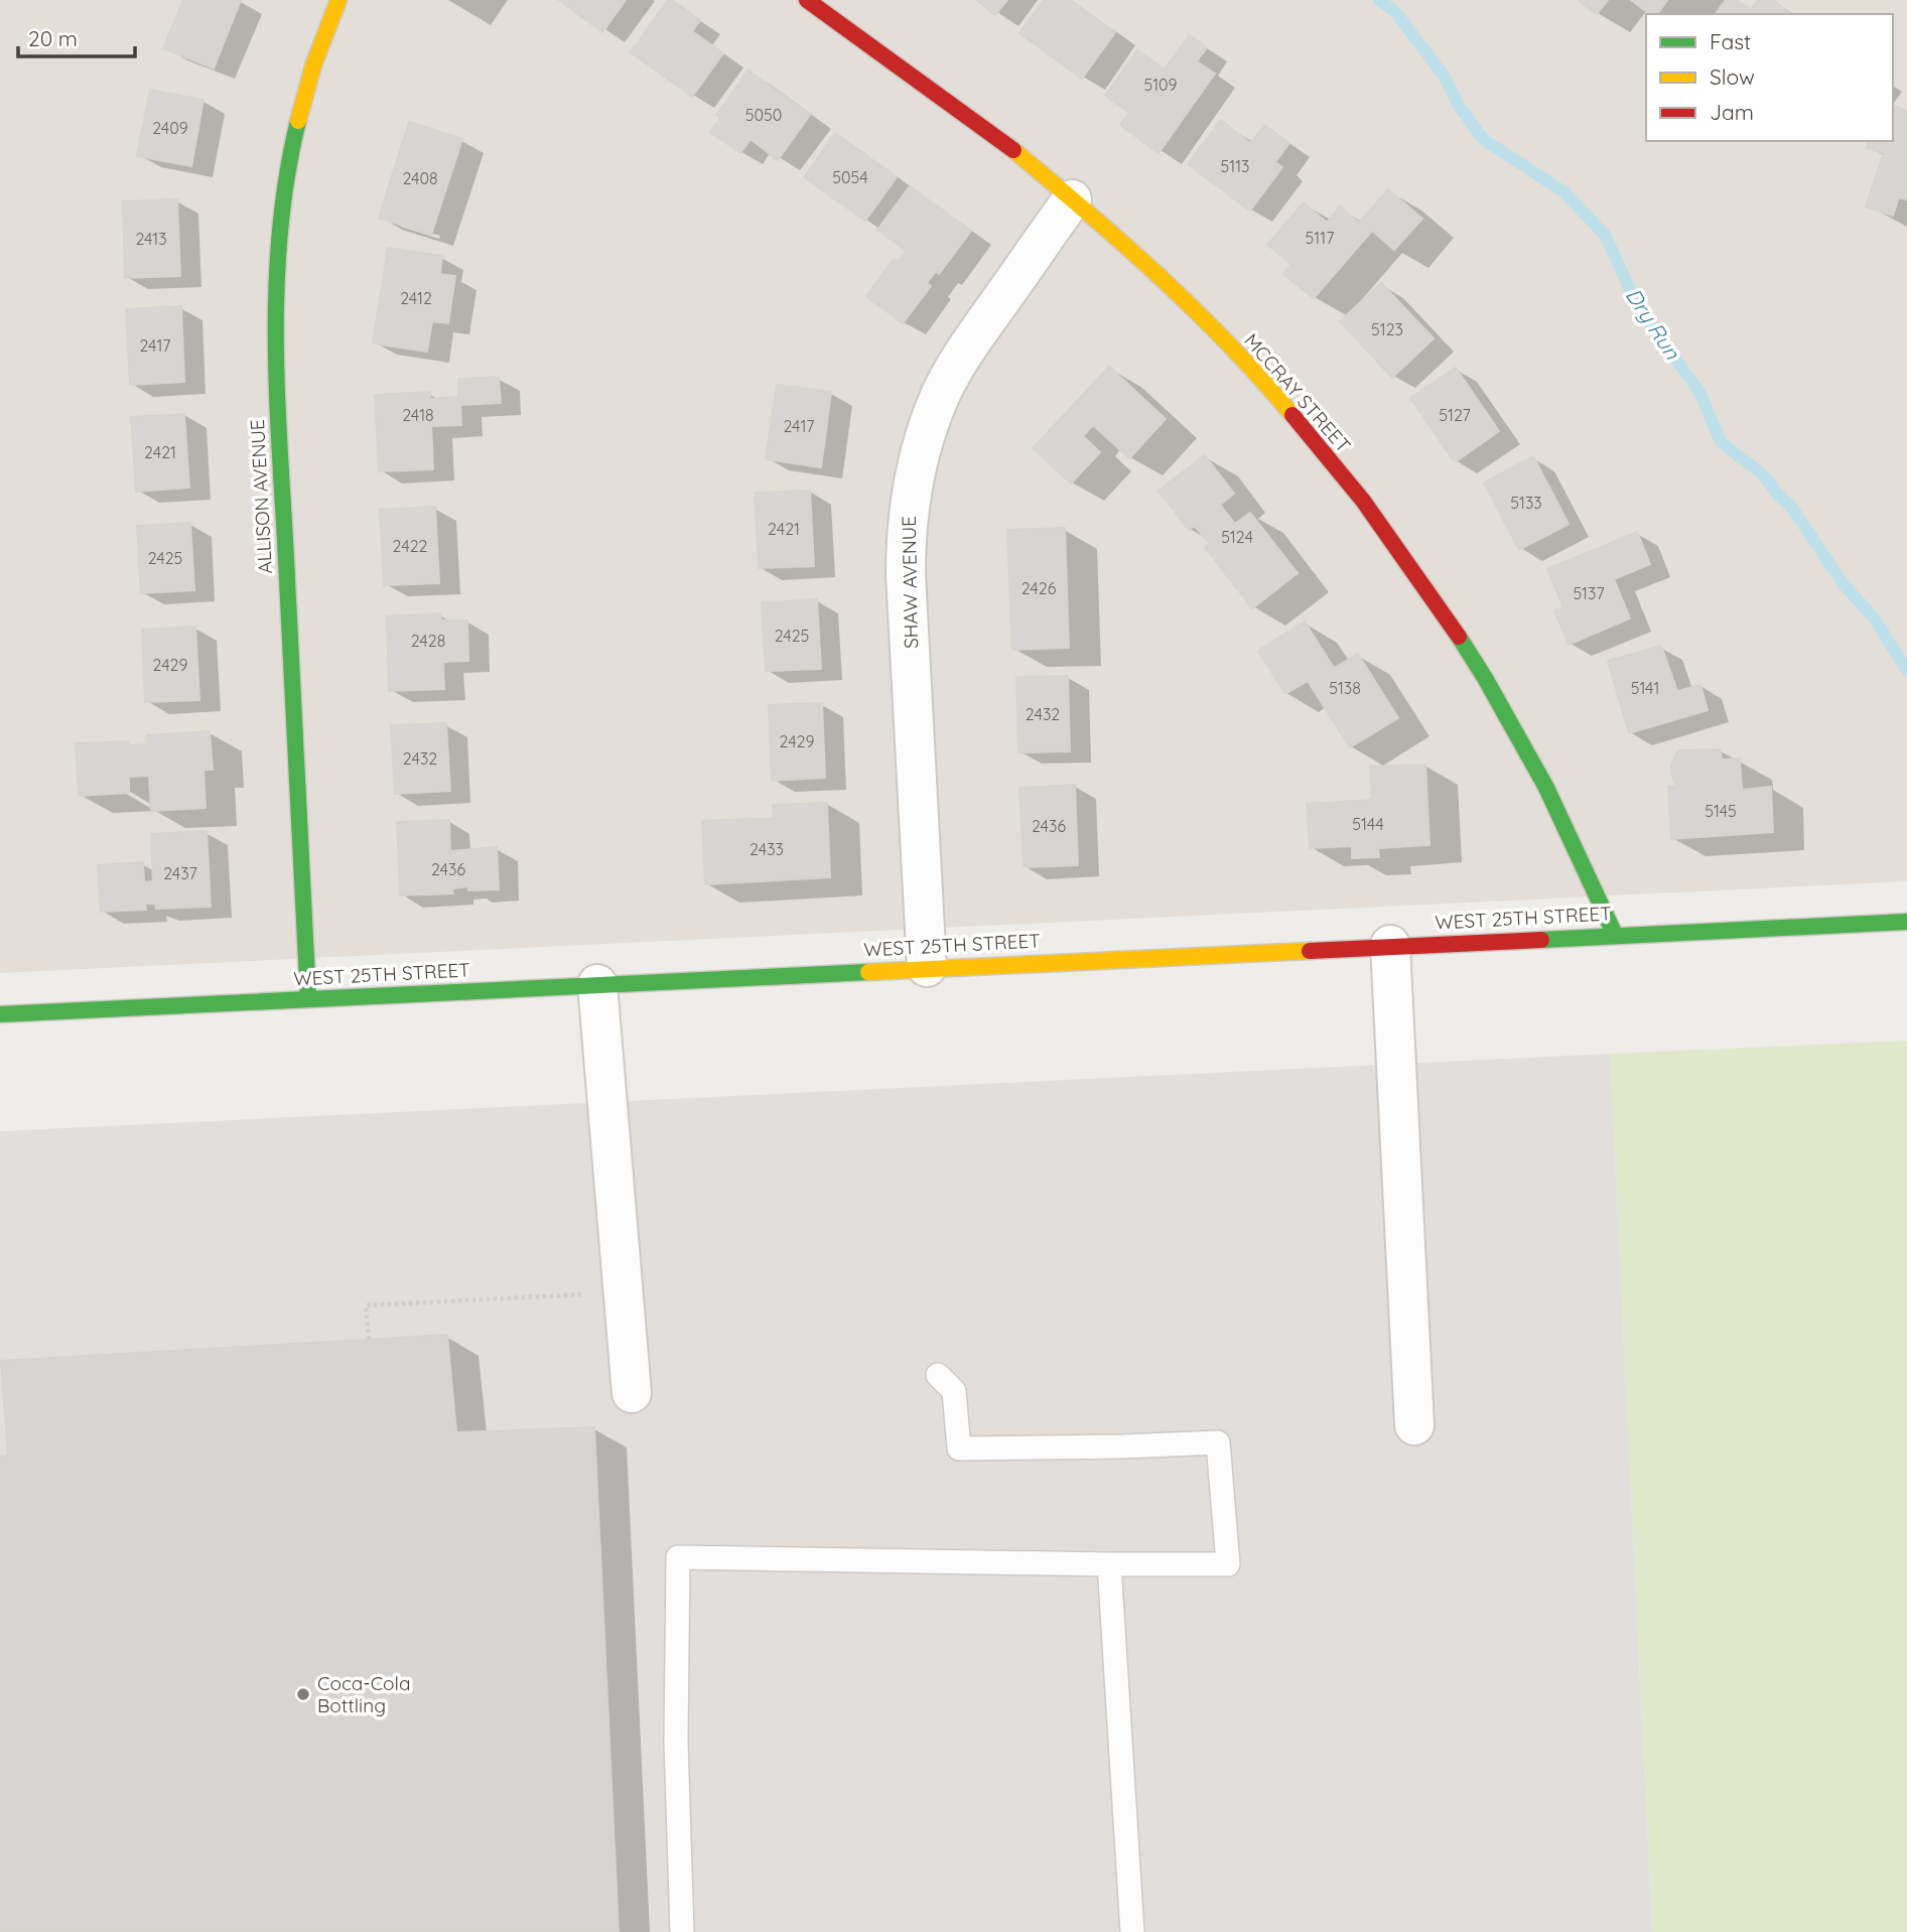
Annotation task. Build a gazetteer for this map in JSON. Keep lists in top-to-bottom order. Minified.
{"streets":{"street":["MCCRAY STREET","ALLISON AVENUE","SHAW AVENUE","WEST 25TH STREET"]},"crossings":[["MCCRAY STREET","SHAW AVENUE"],["MCCRAY STREET","WEST 25TH STREET"],["ALLISON AVENUE","WEST 25TH STREET"],["SHAW AVENUE","WEST 25TH STREET"]],"water":["Dry Run"],"places":["Coca-Cola Bottling"],"house_numbers":["5109","5050","2409","5113","5054","2408","5117","2413","2412","5123","2417","2418","5127","2417","2421","5133","2421","5124","2422","2425","2426","5137","2425","2428","2429","5138","5141","2432","2429","2432","5145","5144","2436","2433","2436","2437"],"legend":["Fast","Slow","Jam"],"scale_bar":"20 m"}
